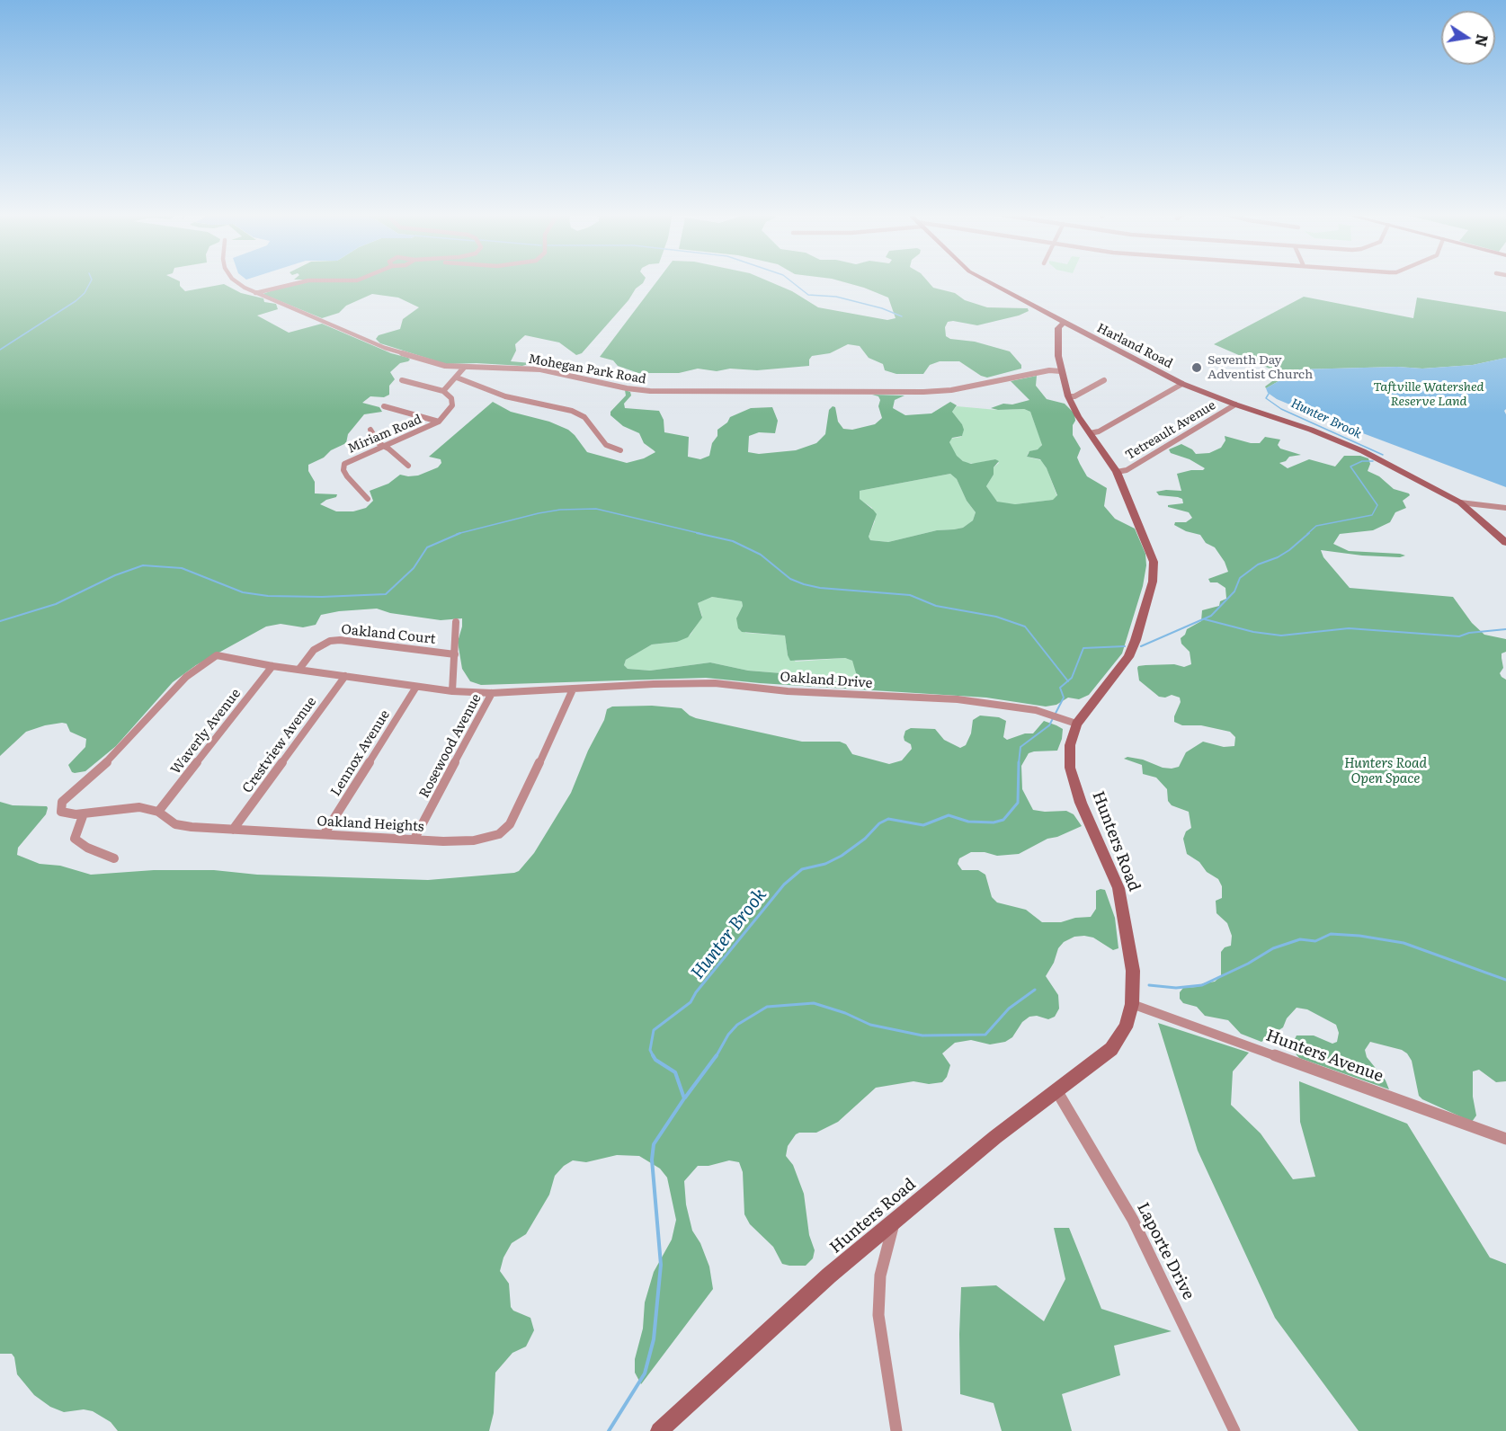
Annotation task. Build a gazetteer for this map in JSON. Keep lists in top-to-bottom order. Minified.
{"streets":{"street":["Harland Road","Mohegan Park Road","Tetreault Avenue","Miriam Road","Oakland Court","Oakland Drive","Waverly Avenue","Crestview Avenue","Rosewood Avenue","Lennox Avenue","Oakland Heights","Hunters Road","Hunters Avenue","Laporte Drive"]},"crossings":[["Harland Road","Tetreault Avenue"],["Harland Road","Hunters Road"],["Mohegan Park Road","Hunters Road"],["Tetreault Avenue","Hunters Road"],["Oakland Court","Oakland Heights"],["Oakland Drive","Oakland Heights"],["Oakland Drive","Hunters Road"],["Waverly Avenue","Oakland Heights"],["Crestview Avenue","Oakland Heights"],["Rosewood Avenue","Oakland Heights"],["Lennox Avenue","Oakland Heights"],["Hunters Road","Hunters Avenue"],["Hunters Road","Laporte Drive"]],"water":["Hunter Brook"],"parks":["Taftville Watershed Reserve Land","Hunters Road Open Space"],"places":["Seventh Day Adventist Church"],"north":"right"}
